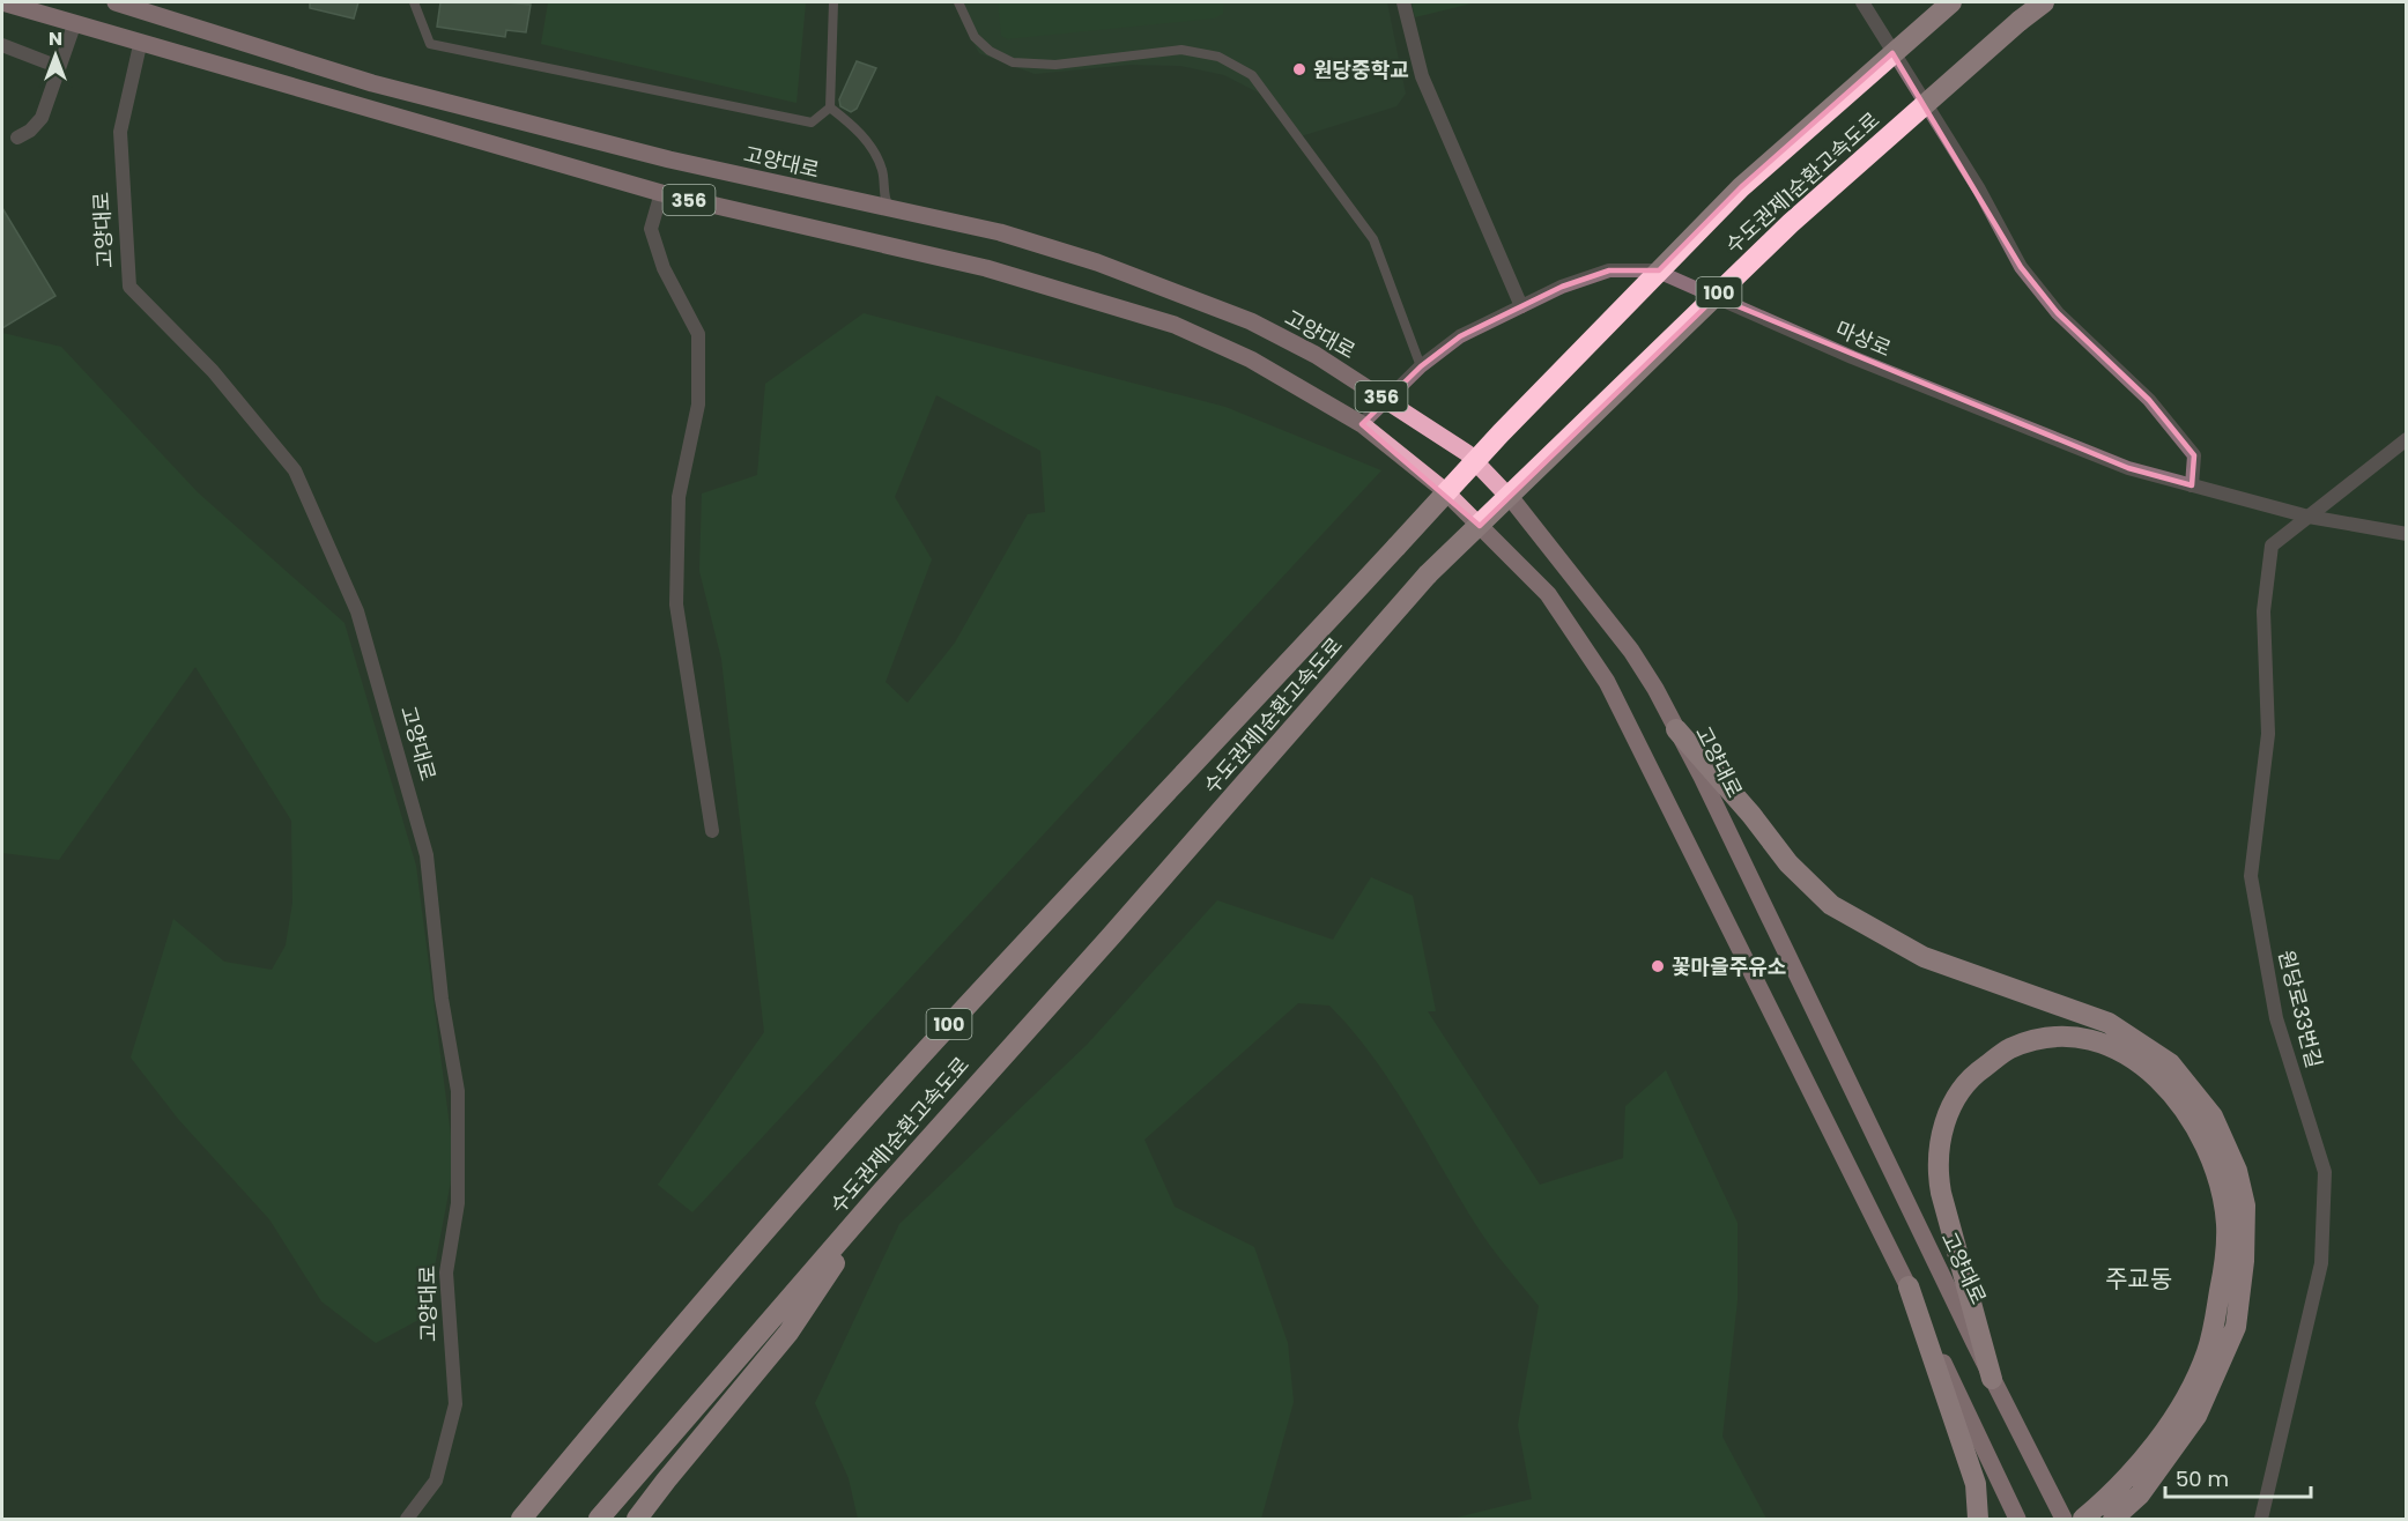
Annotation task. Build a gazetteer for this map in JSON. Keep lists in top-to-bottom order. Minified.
{"streets":{"highway":["수도권제1순환고속도로","100"],"main road":["고양대로","356"],"street":["마상로","원당로33번길"]},"crossings":[["고양대로","356"],["고양대로","마상로"],["356","마상로"],["마상로","원당로33번길"]],"districts":["주교동"],"places":["원당중학교","꽃마을주유소"],"scale_bar":"50 m","north":"top"}
